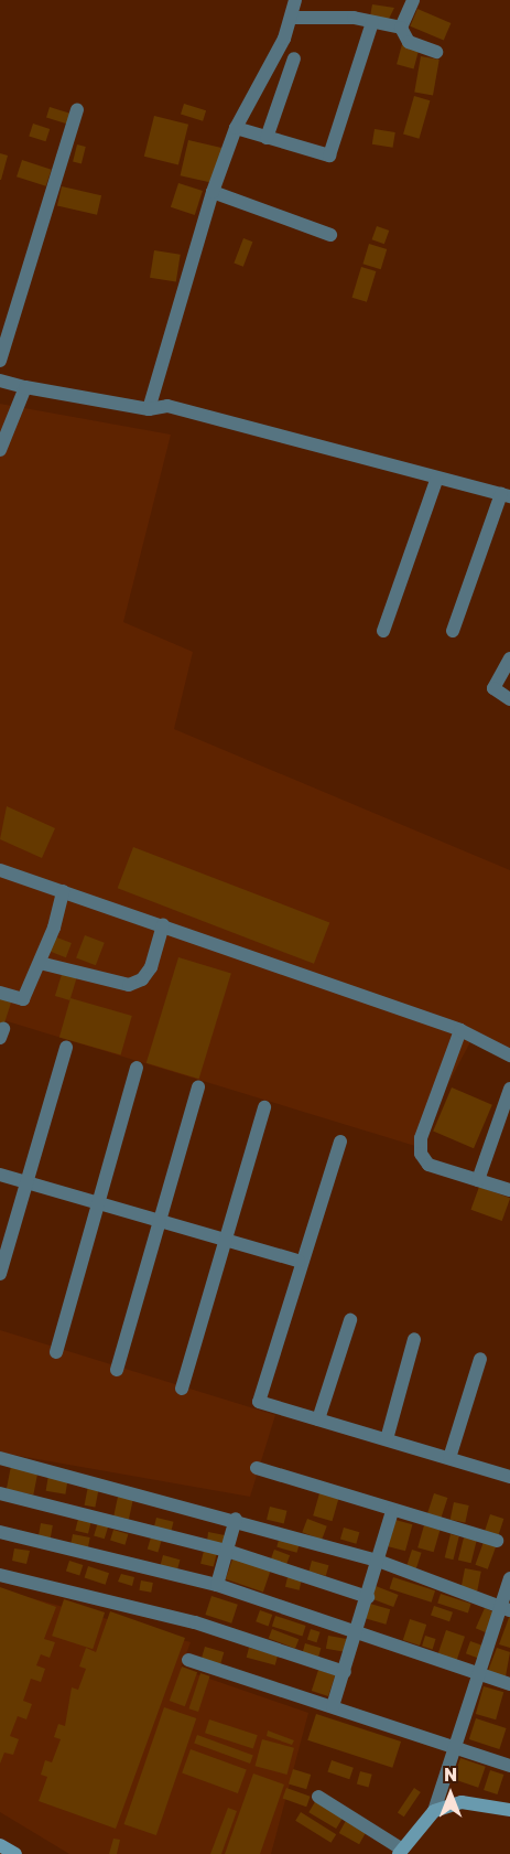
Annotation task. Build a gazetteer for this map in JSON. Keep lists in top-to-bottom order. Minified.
{"north":"top"}
